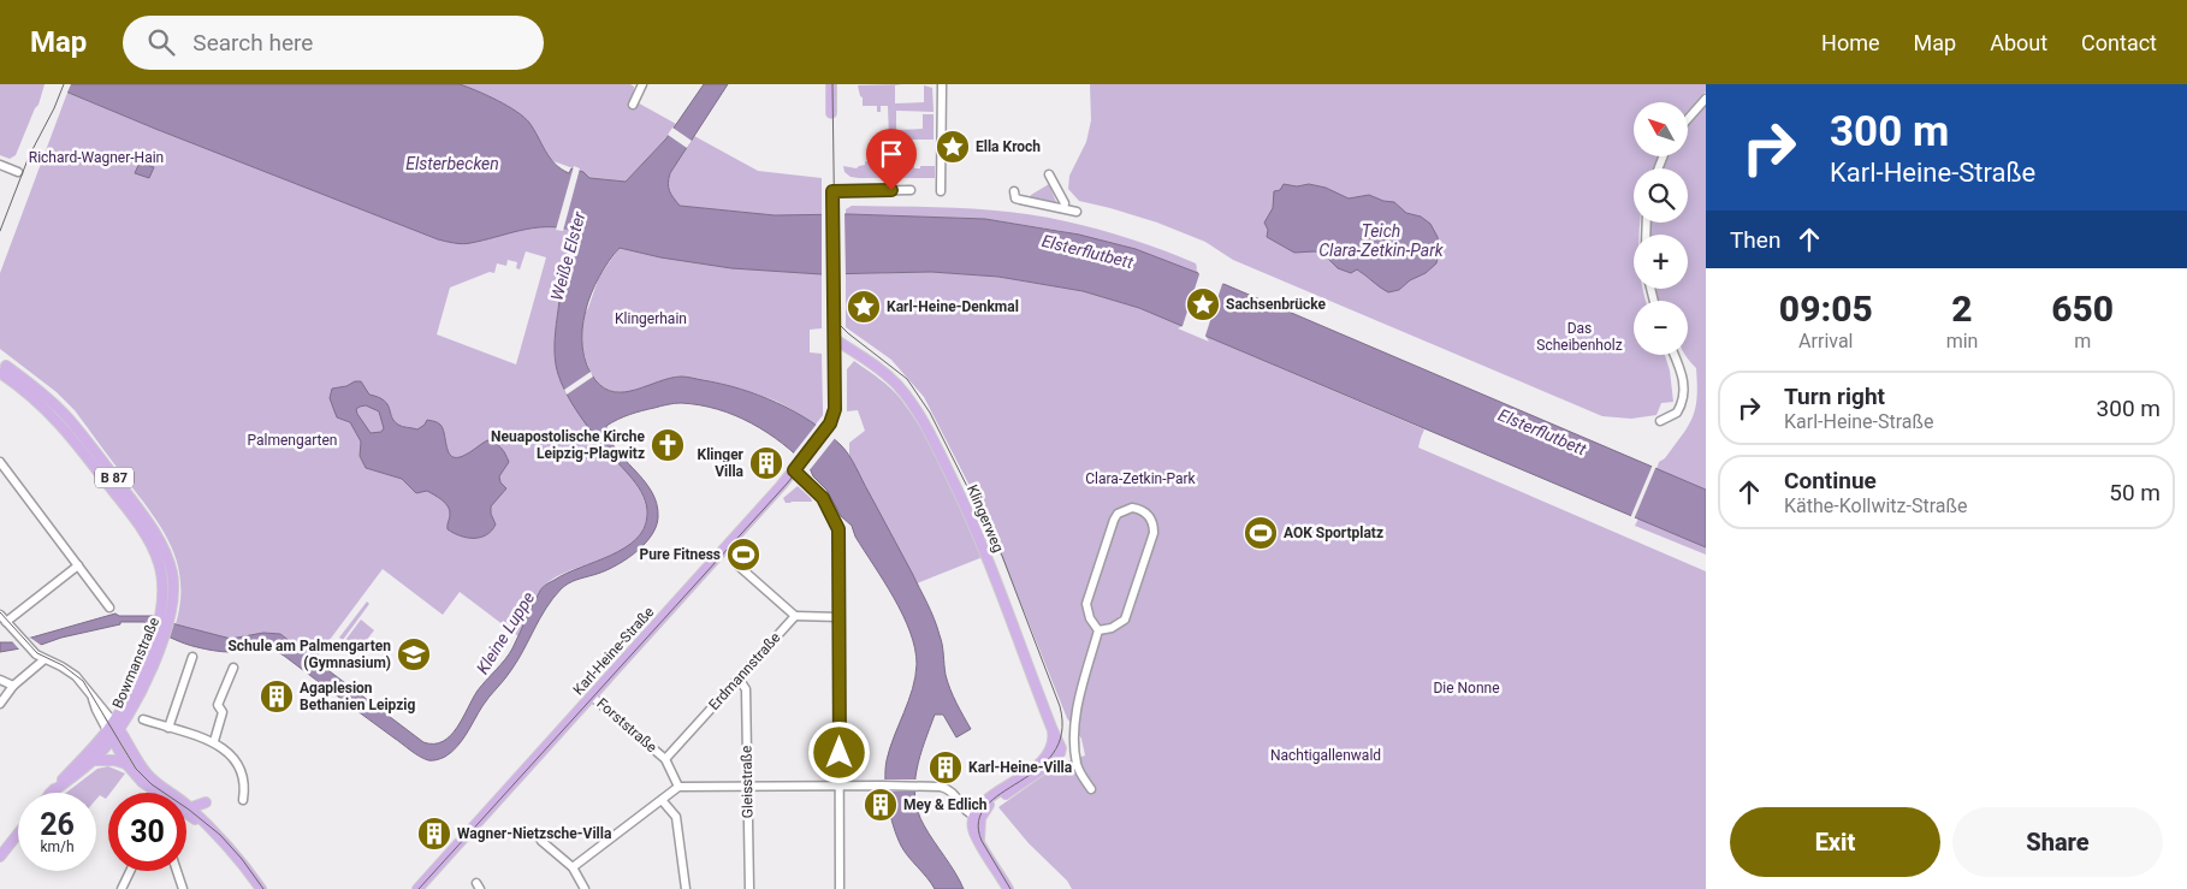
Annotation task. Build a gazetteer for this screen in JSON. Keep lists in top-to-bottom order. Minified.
{"streets":{"main road":["B 87","Klingerweg","Karl-Heine-Straße","Bowmanstraße"],"street":["Erdmannstraße","Forststraße","Gleisstraße"]},"crossings":[["B 87","Bowmanstraße"],["Klingerweg","Karl-Heine-Straße"],["Karl-Heine-Straße","Forststraße"],["Erdmannstraße","Forststraße"],["Erdmannstraße","Gleisstraße"]],"water":["Elsterbecken","Teich Clara-Zetkin-Park","Elsterflutbett","Weiße Elster","Kleine Luppe"],"parks":["Richard-Wagner-Hain","Klingerhain","Das Scheibenholz","Palmengarten","Clara-Zetkin-Park","Die Nonne","Nachtigallenwald"],"places":{"place":["Ella Kroch","Sachsenbrücke","Karl-Heine-Denkmal"],"church":["Neuapostolische Kirche Leipzig-Plagwitz"],"building":["Klinger Villa","Agaplesion Bethanien Leipzig","Karl-Heine-Villa","Mey & Edlich","Wagner-Nietzsche-Villa"],"sports":["AOK Sportplatz","Pure Fitness"],"school or university":["Schule am Palmengarten (Gymnasium)"]},"north":"top left","page":{"header":"Map","search":"Search here","nav":["Home","Map","About","Contact"],"turn":["300 m","Karl-Heine-Straße"],"map_buttons":["+","−"],"then":"Then","eta":["09:05","Arrival","2","min","650","m"],"list":[{"name":"Turn right","note":"Karl-Heine-Straße","value":"300 m"},{"name":"Continue","note":"Käthe-Kollwitz-Straße","value":"50 m"}],"speed":"26 km/h","limit":"30","buttons":["Exit","Share"]}}
